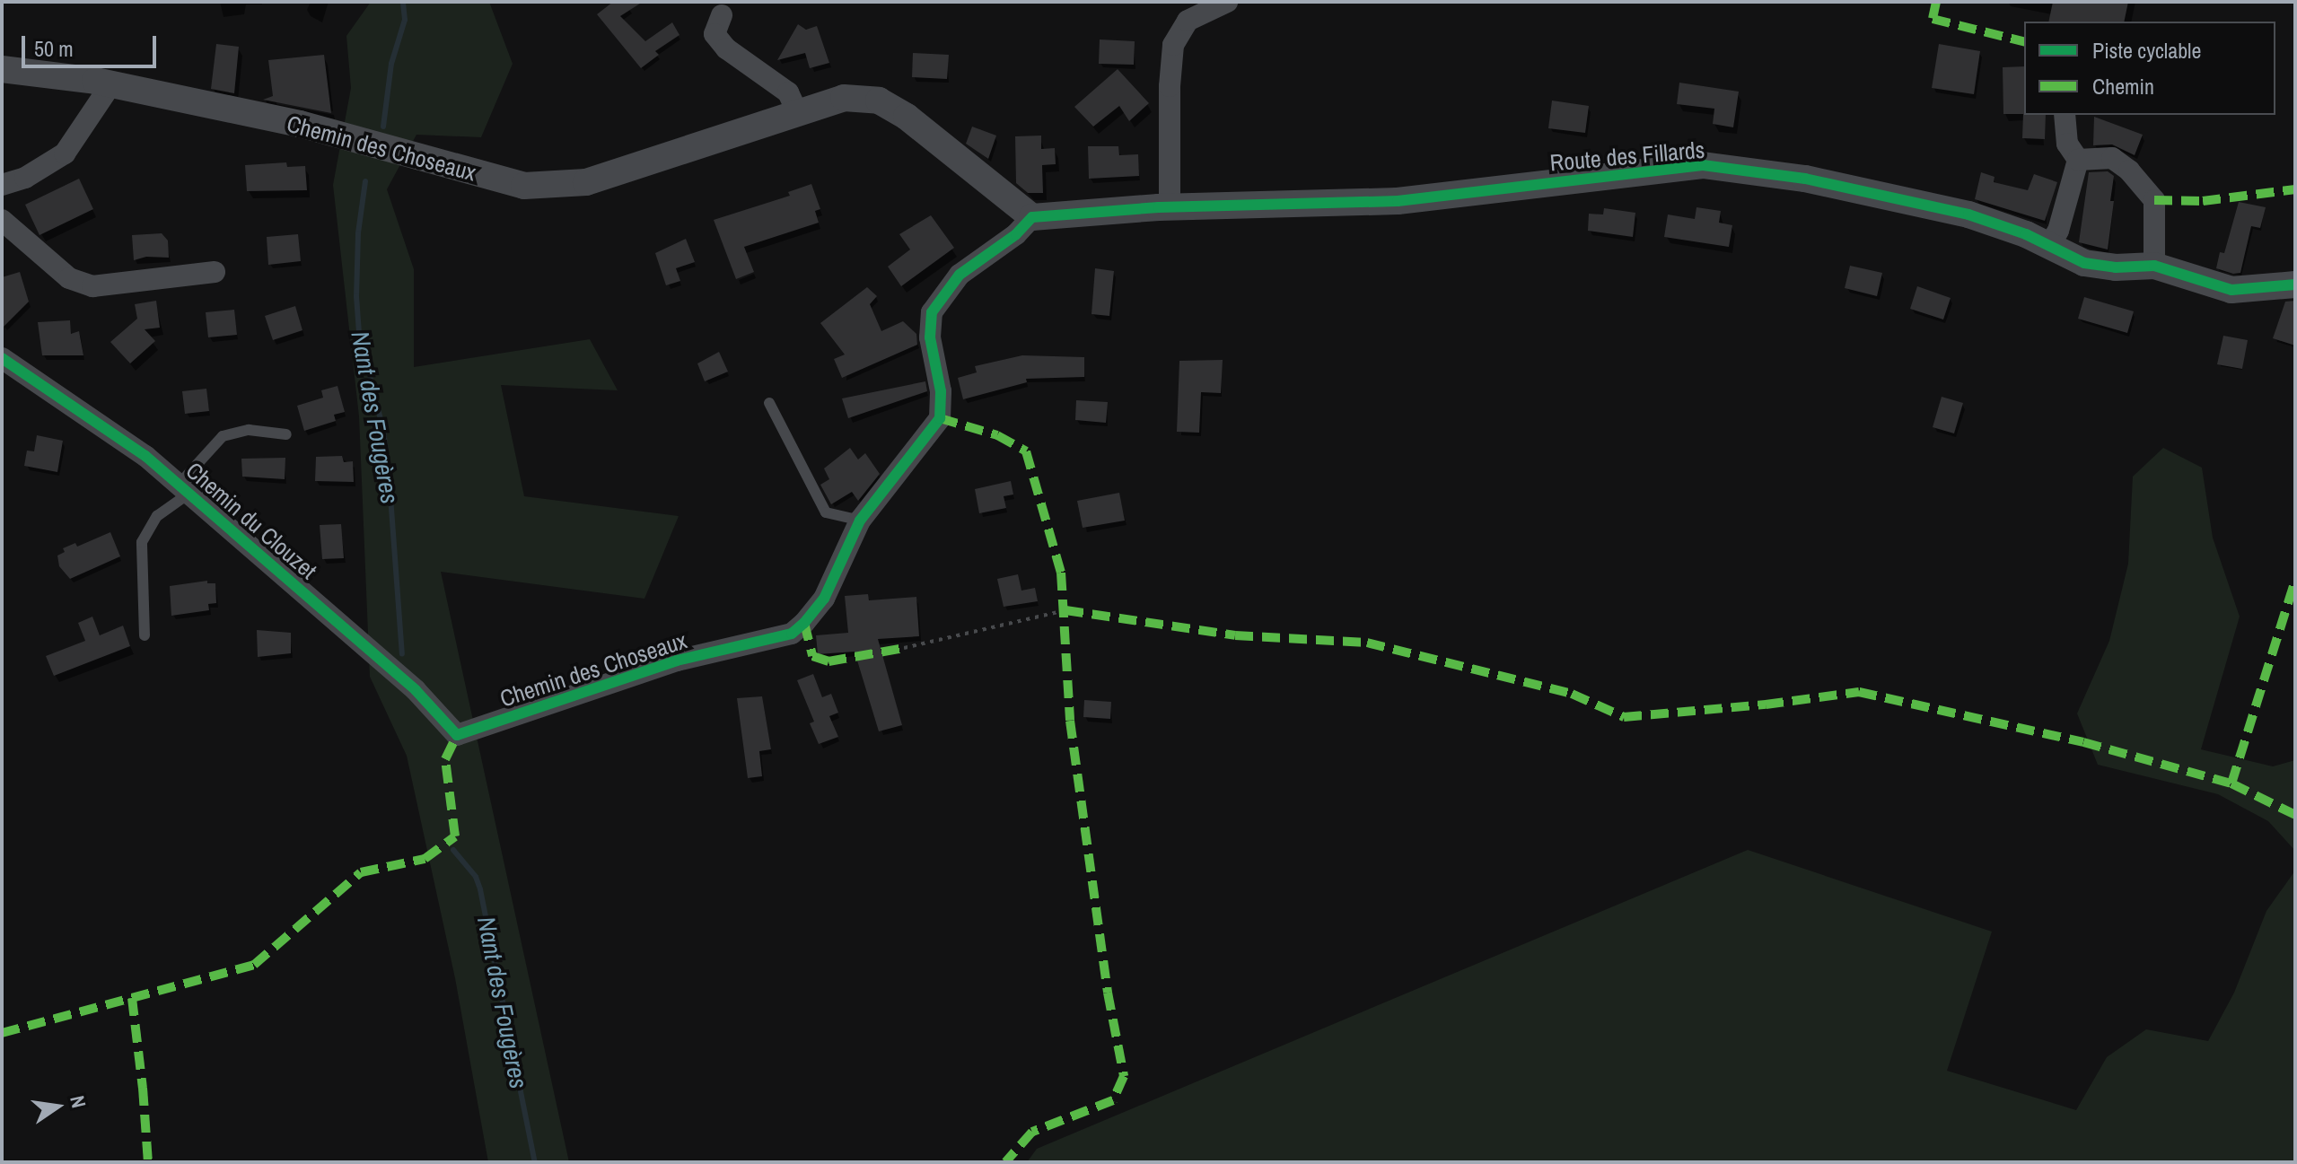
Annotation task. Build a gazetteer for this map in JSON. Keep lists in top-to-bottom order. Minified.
{"streets":{"street":["Chemin des Choseaux","Route des Fillards","Chemin du Clouzet"]},"crossings":[["Chemin des Choseaux","Route des Fillards"],["Chemin des Choseaux","Chemin du Clouzet"]],"water":["Nant des Fougères"],"legend":["Piste cyclable","Chemin"],"scale_bar":"50 m","north":"right"}
